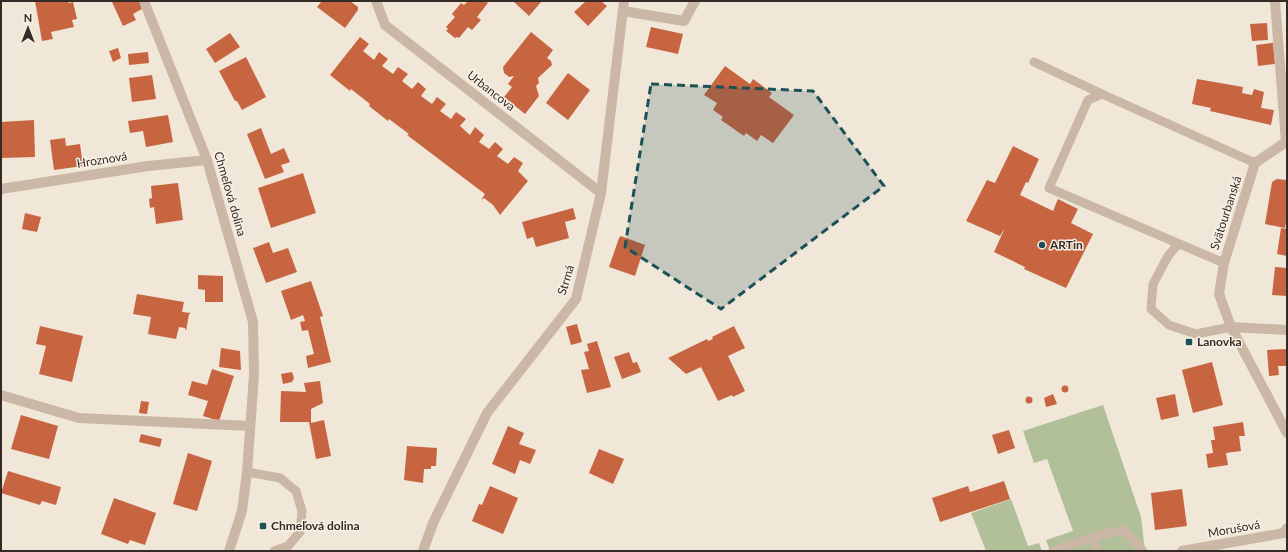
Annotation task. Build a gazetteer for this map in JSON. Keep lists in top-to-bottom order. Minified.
{"streets":{"street":["Urbancova","Hroznová","Chmeľová dolina","Svätourbanská","Strmá","Morušová"]},"crossings":[["Urbancova","Strmá"],["Hroznová","Chmeľová dolina"]],"places":{"other":["ARTin"],"transit":["Lanovka","Chmeľová dolina"]},"north":"top"}
